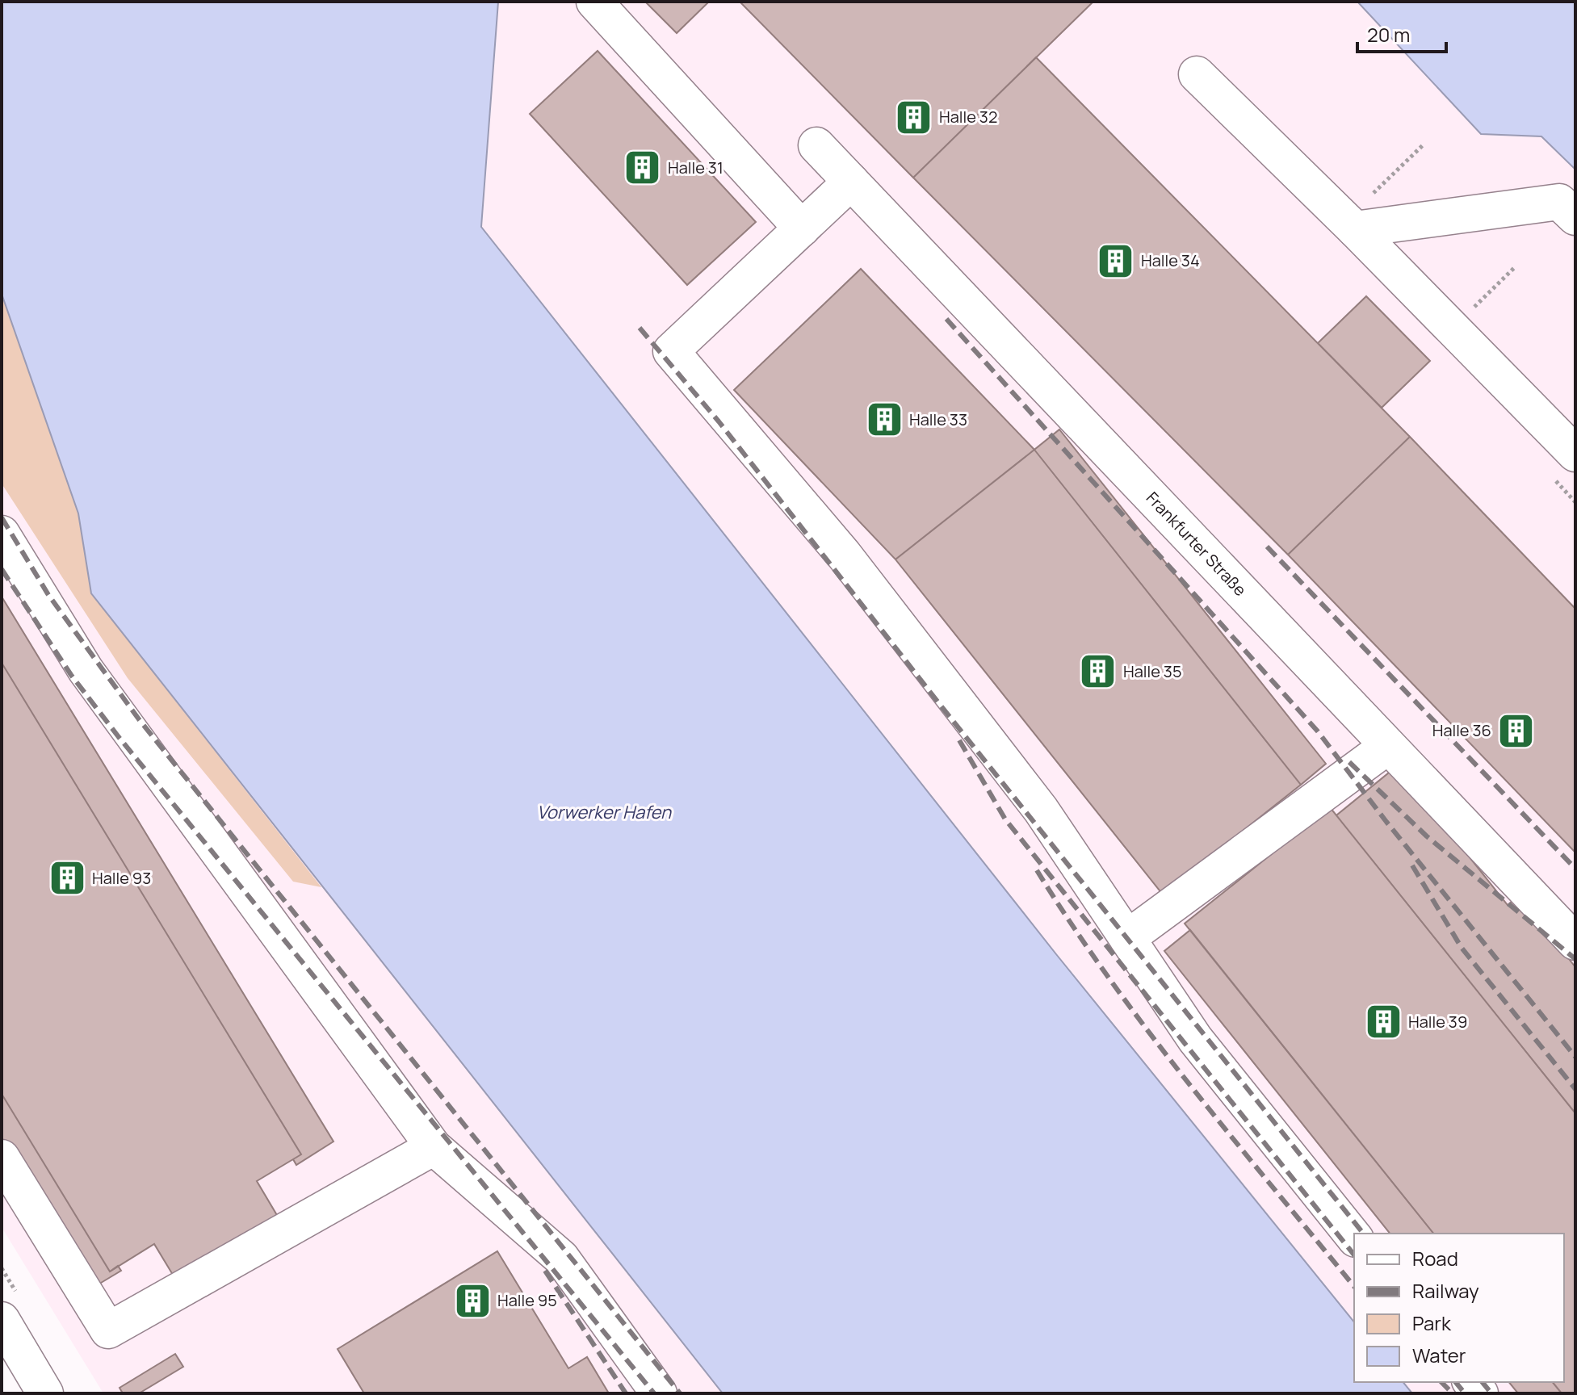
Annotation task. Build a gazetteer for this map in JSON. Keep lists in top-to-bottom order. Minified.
{"streets":{"street":["Frankfurter Straße"]},"water":["Vorwerker Hafen"],"places":{"building":["Halle 32","Halle 31","Halle 34","Halle 33","Halle 35","Halle 36","Halle 93","Halle 39","Halle 95"]},"legend":["Road","Railway","Park","Water"],"scale_bar":"20 m"}
